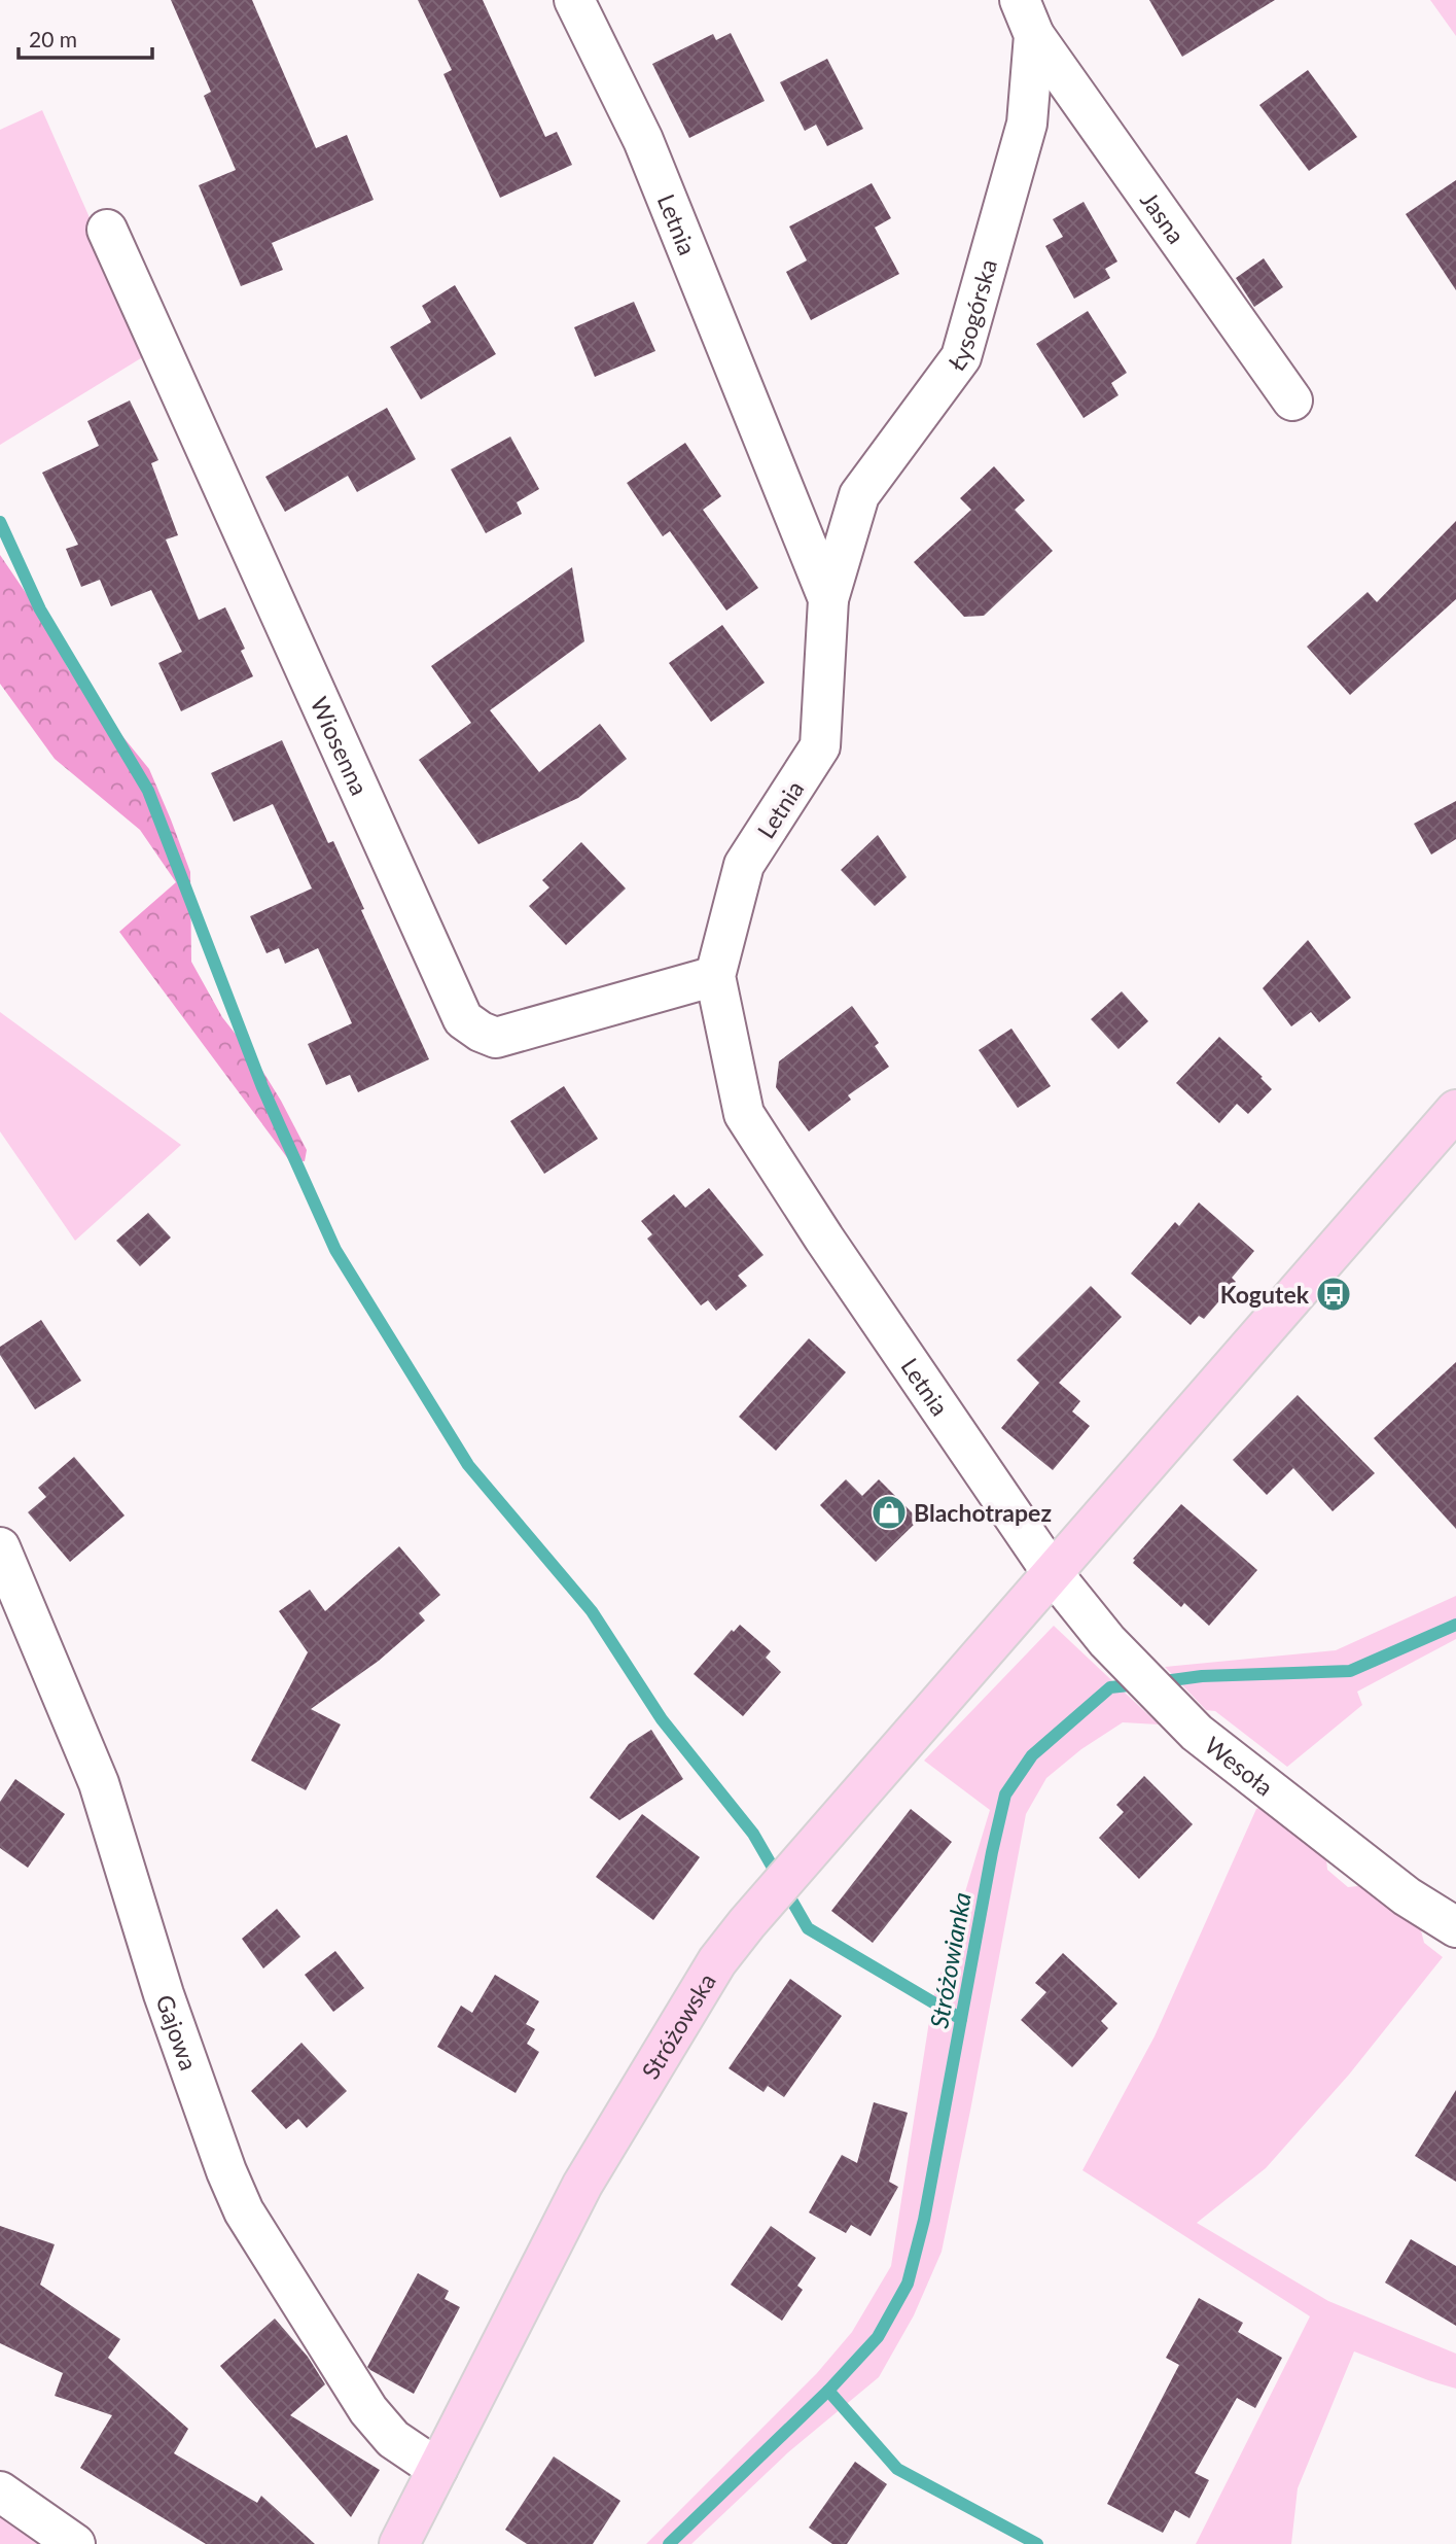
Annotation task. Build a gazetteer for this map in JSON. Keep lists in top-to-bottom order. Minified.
{"streets":{"main road":["Stróżowska"],"street":["Jasna","Letnia","Łysogórska","Wiosenna","Wesoła","Gajowa"]},"crossings":[["Jasna","Łysogórska"],["Letnia","Łysogórska"],["Letnia","Wiosenna"],["Letnia","Wesoła"],["Letnia","Stróżowska"],["Wesoła","Stróżowska"],["Stróżowska","Gajowa"]],"water":["Stróżowianka"],"places":{"bus stop":["Kogutek"],"shop":["Blachotrapez"]},"scale_bar":"20 m"}
